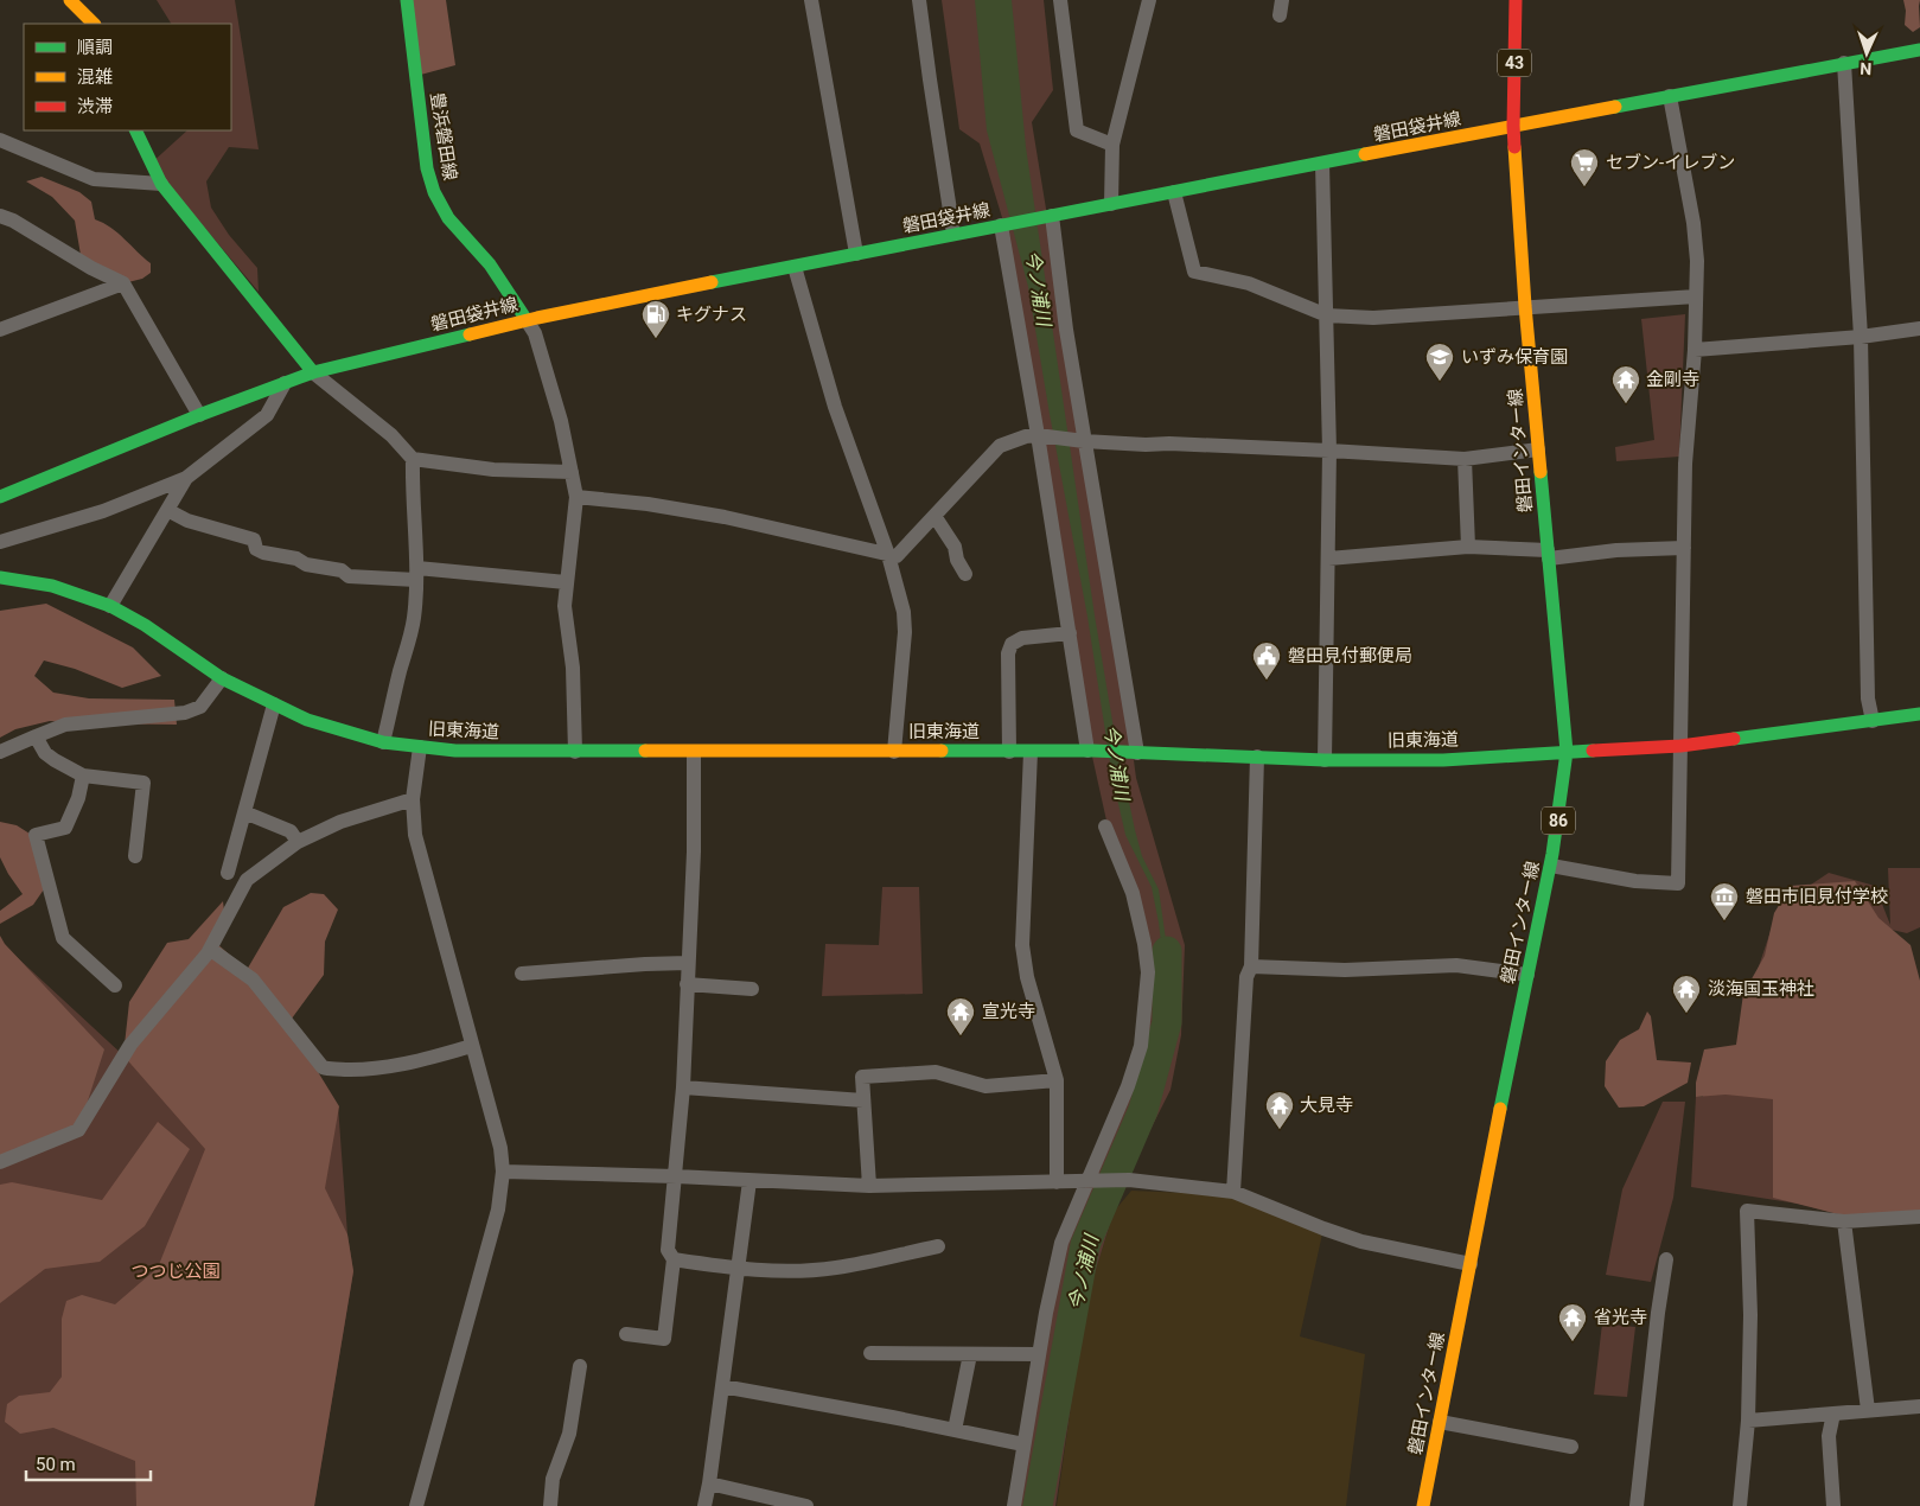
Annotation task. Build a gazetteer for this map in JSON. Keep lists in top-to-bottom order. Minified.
{"streets":{"main road":["43","磐田袋井線","豊浜磐田線","磐田インター線","旧東海道","86"]},"crossings":[["43","磐田袋井線"],["43","磐田インター線"],["磐田袋井線","豊浜磐田線"],["磐田袋井線","磐田インター線"],["磐田インター線","旧東海道"]],"water":["今ノ浦川"],"parks":["つつじ公園"],"places":{"supermarket":["セブン-イレブン"],"fuel station":["キグナス"],"school or university":["いずみ保育園"],"temple":["金剛寺","淡海国玉神社","宣光寺","大見寺","省光寺"],"public building":["磐田見付郵便局"],"museum":["磐田市旧見付学校"]},"legend":["順調","混雑","渋滞"],"scale_bar":"50 m","north":"bottom"}
